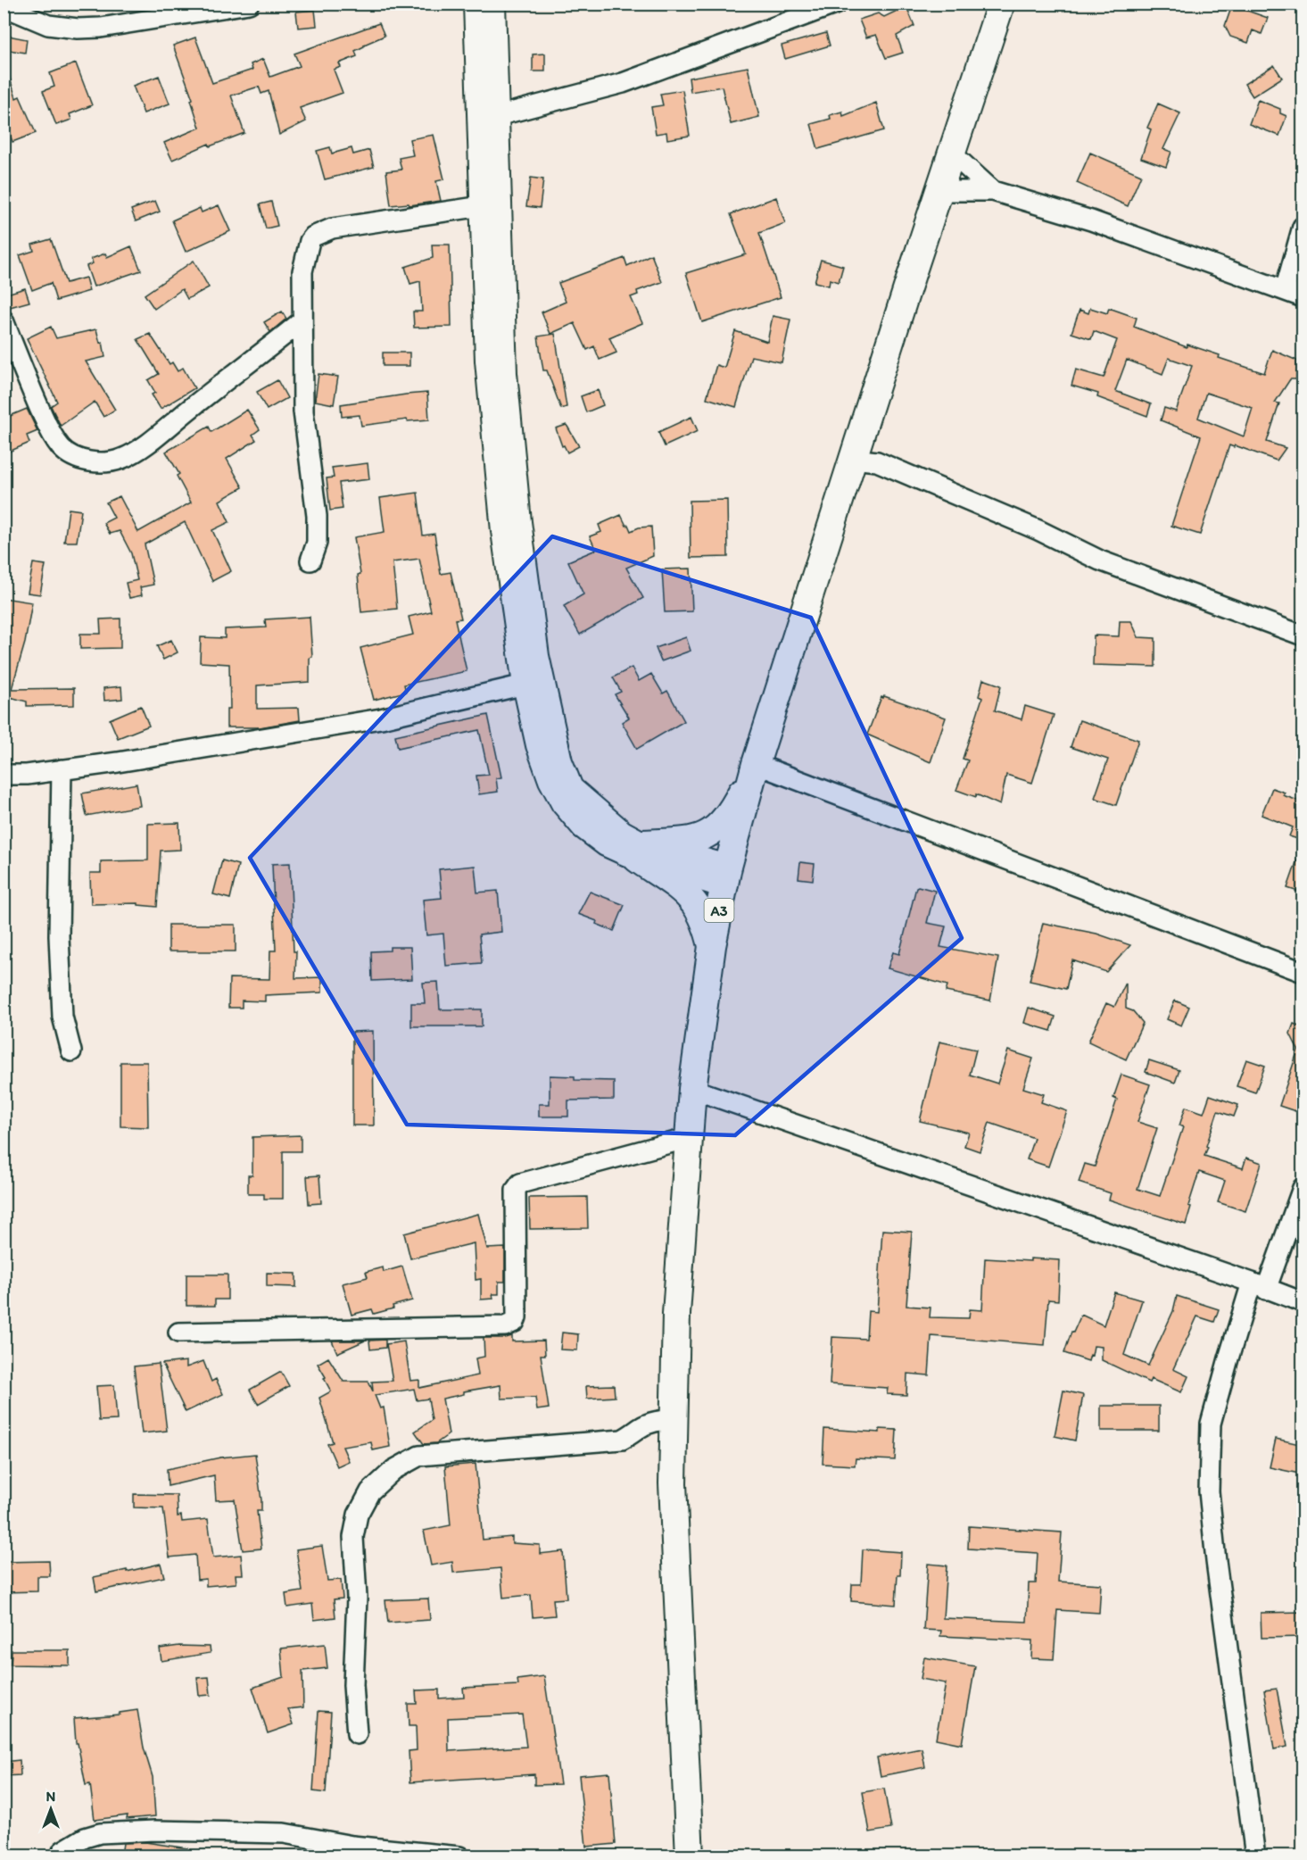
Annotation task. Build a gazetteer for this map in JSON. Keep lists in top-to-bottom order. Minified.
{"streets":{"highway":["A3"]},"north":"top"}
